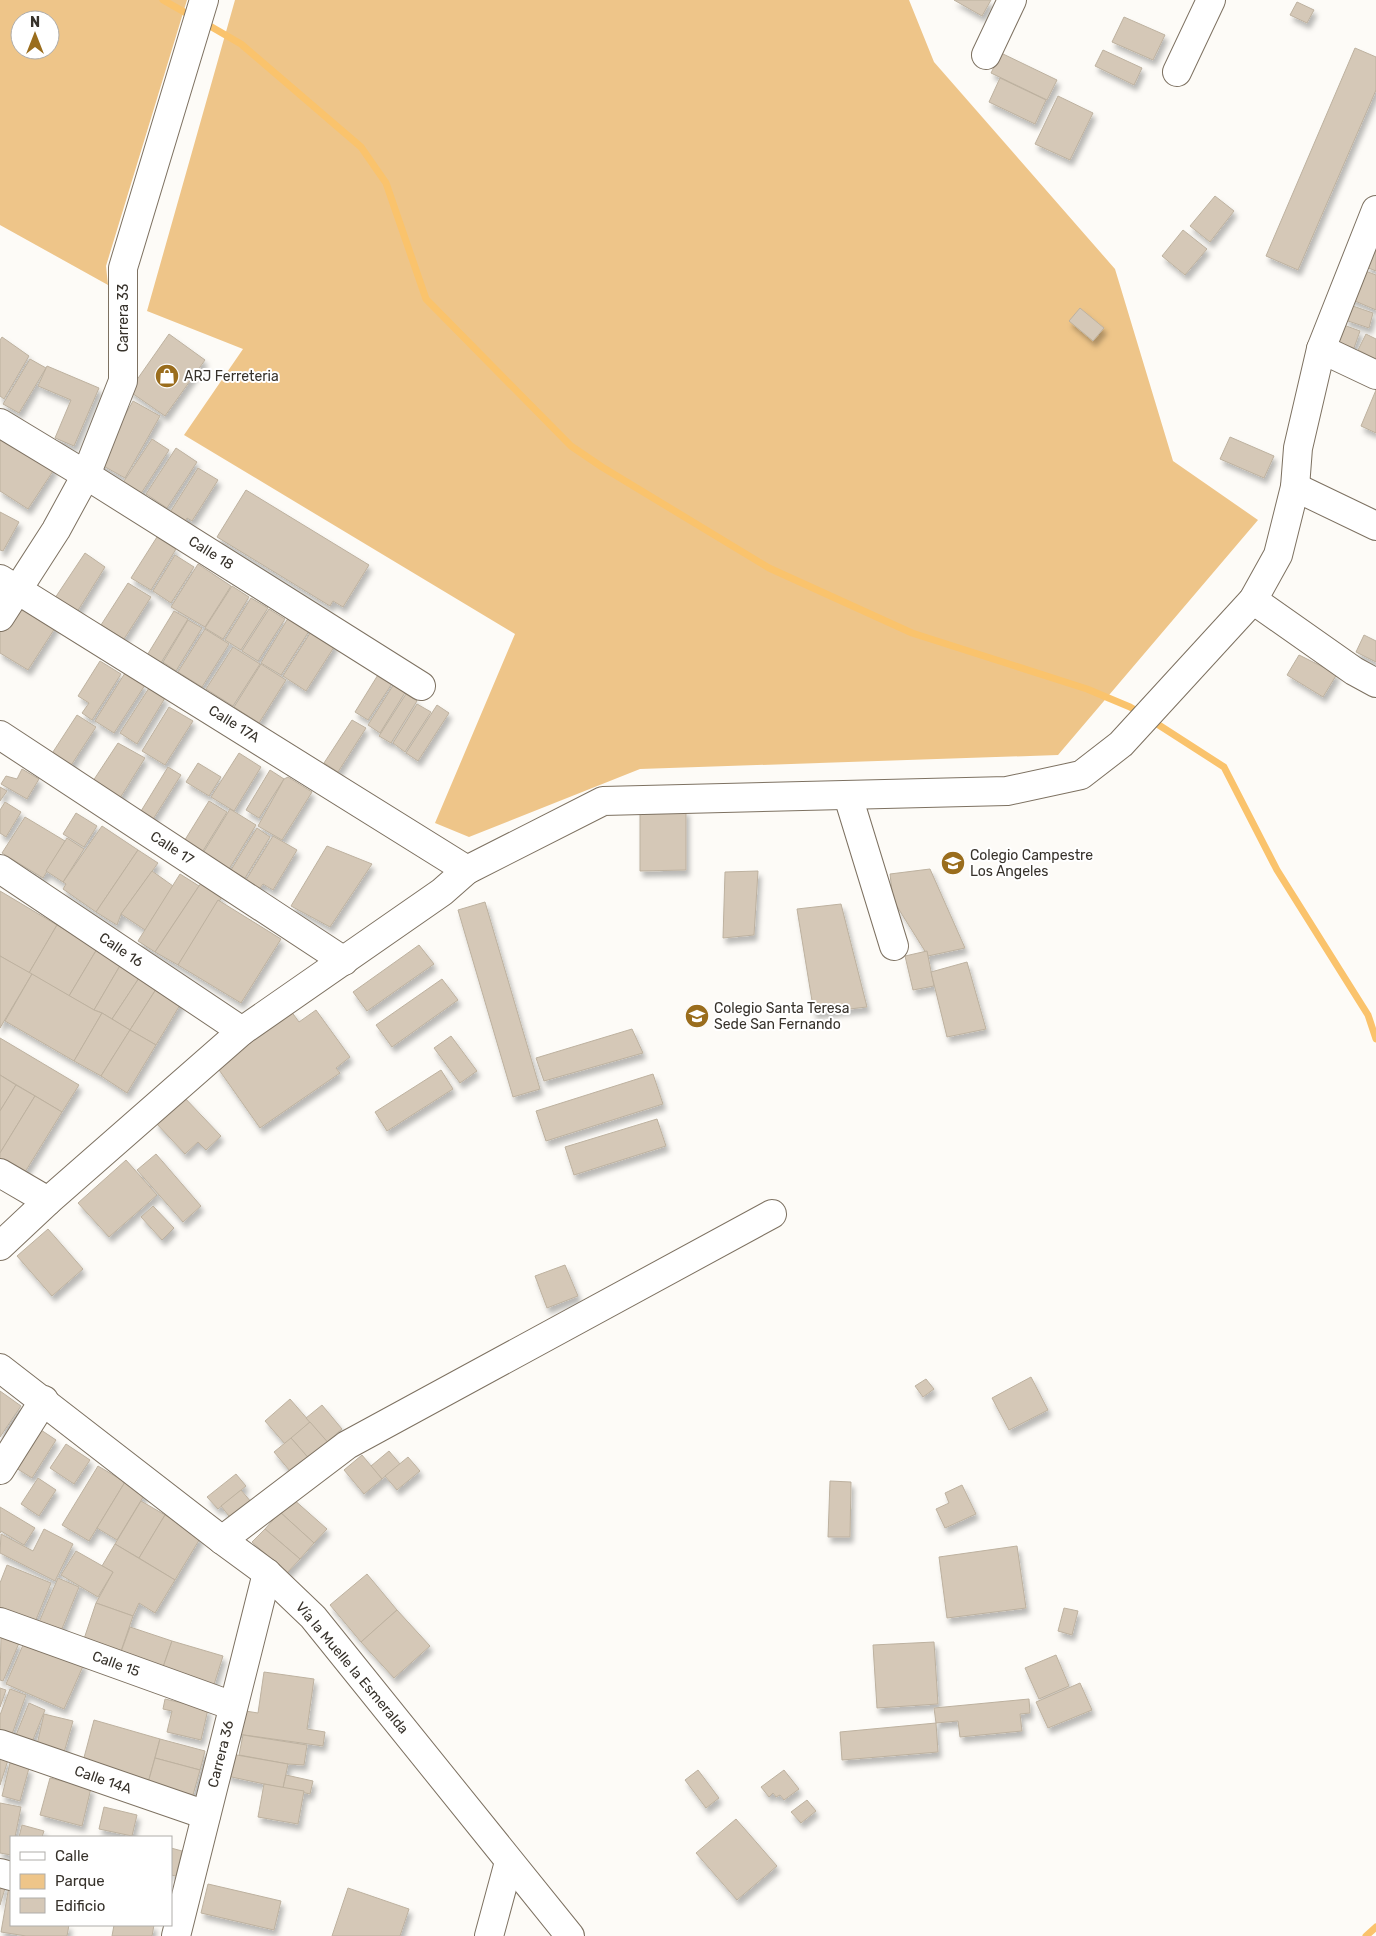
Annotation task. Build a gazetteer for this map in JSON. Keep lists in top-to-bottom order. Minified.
{"streets":{"street":["Carrera 33","Calle 18","Calle 17A","Calle 17","Calle 16","Calle 15","Vía la Muelle la Esmeralda","Carrera 36","Calle 14A"]},"crossings":[["Carrera 33","Calle 18"],["Carrera 33","Calle 17A"],["Calle 15","Carrera 36"],["Vía la Muelle la Esmeralda","Carrera 36"],["Carrera 36","Calle 14A"]],"places":{"shop":["ARJ Ferreteria"],"school or university":["Colegio Campestre Los Angeles","Colegio Santa Teresa Sede San Fernando"]},"legend":["Calle","Parque","Edificio"],"north":"top"}
